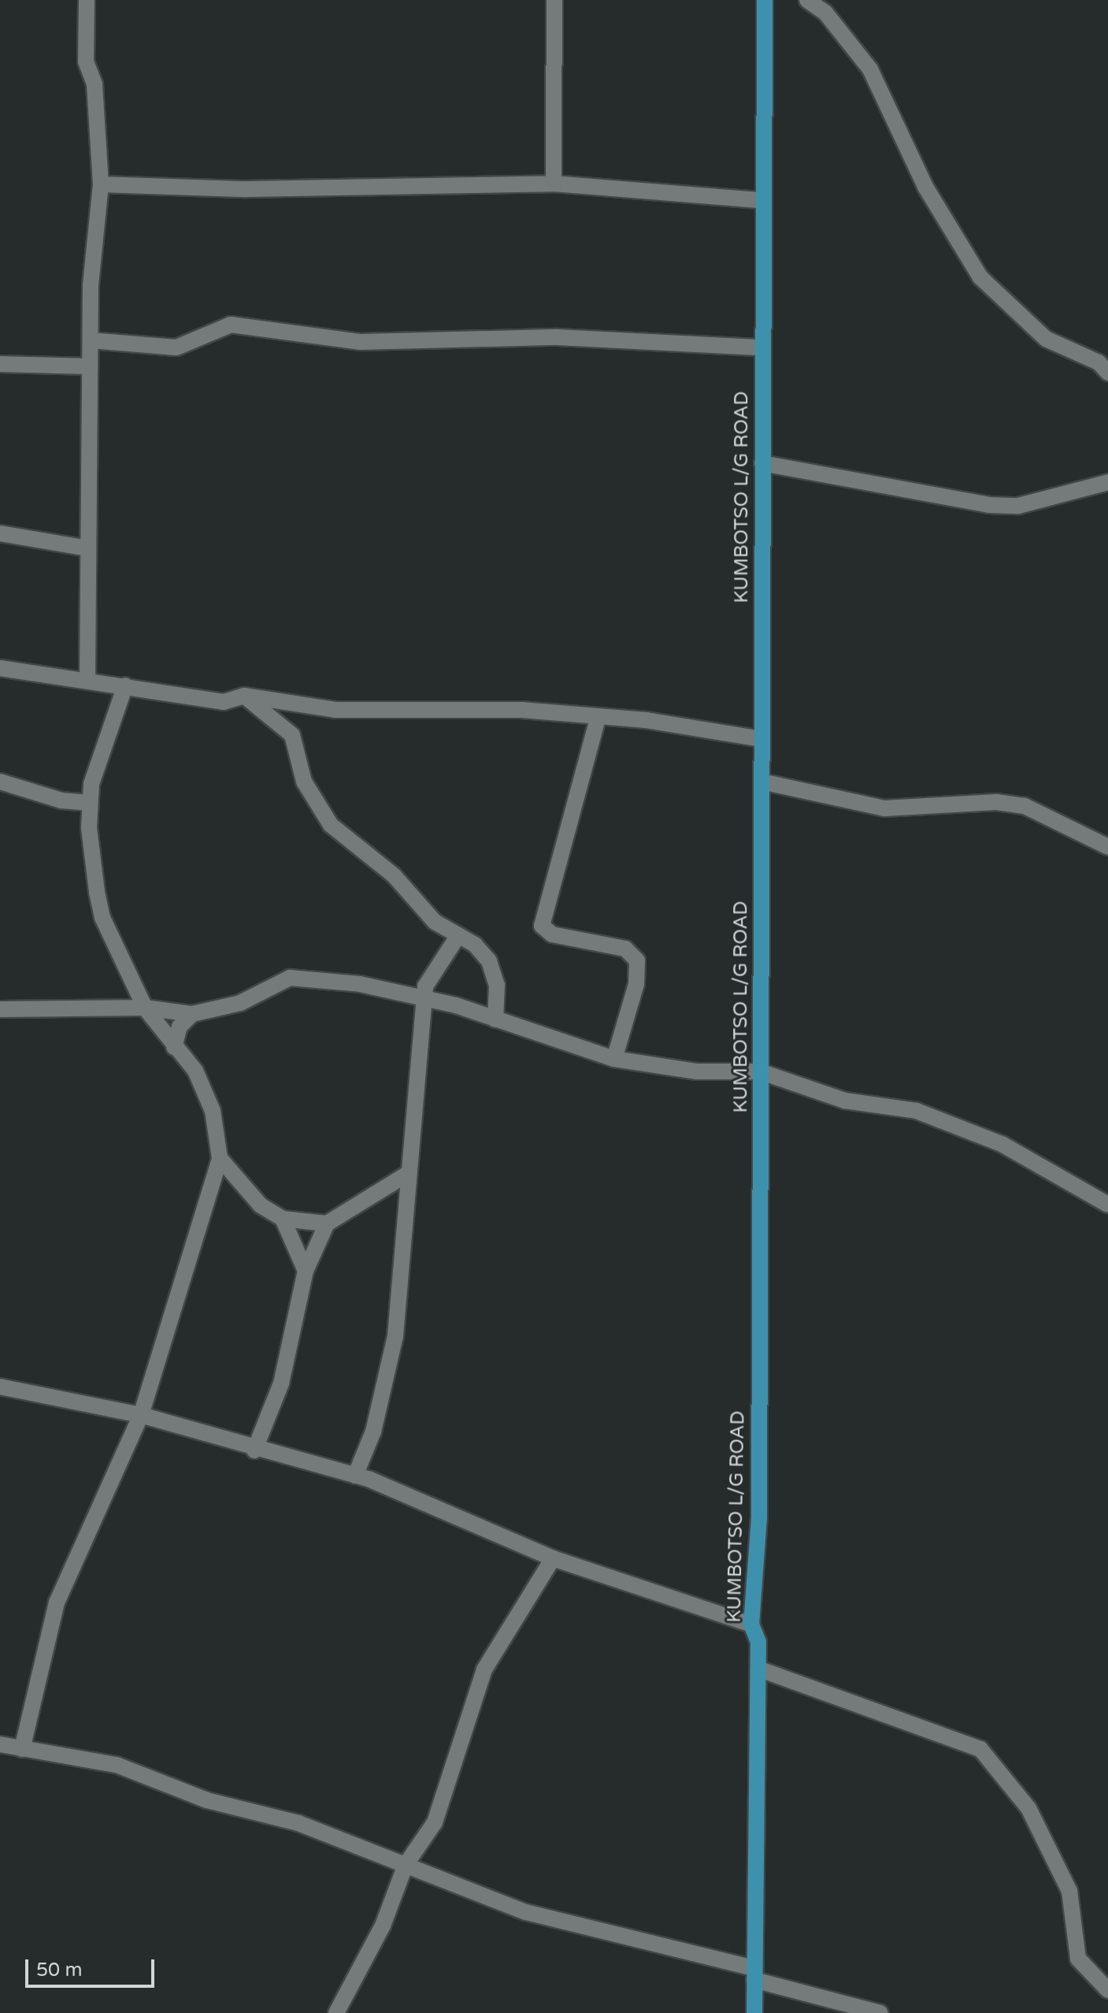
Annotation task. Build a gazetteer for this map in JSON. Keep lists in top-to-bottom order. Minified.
{"streets":{"main road":["KUMBOTSO L/G ROAD"]},"scale_bar":"50 m"}
